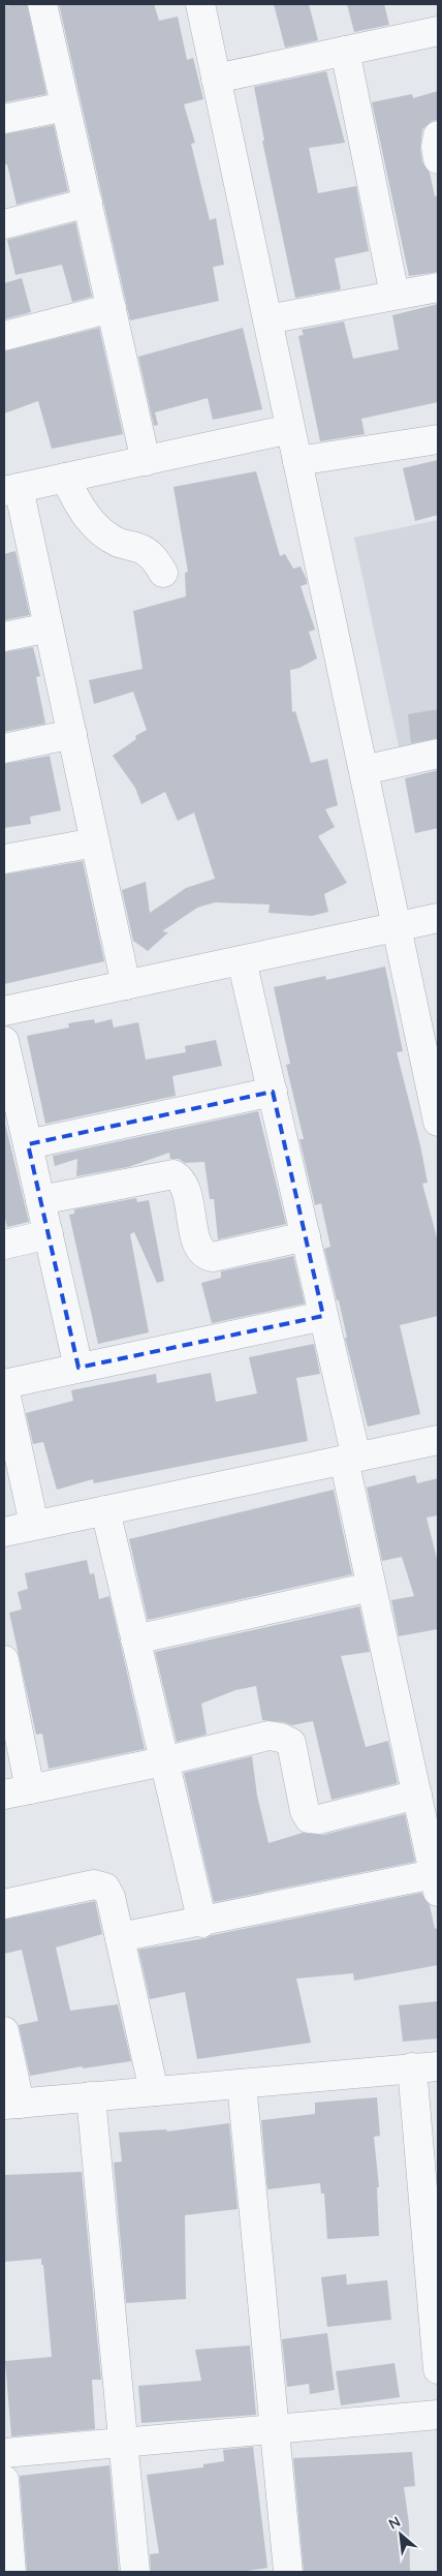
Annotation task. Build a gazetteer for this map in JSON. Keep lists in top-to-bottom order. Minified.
{"north":"top left"}
